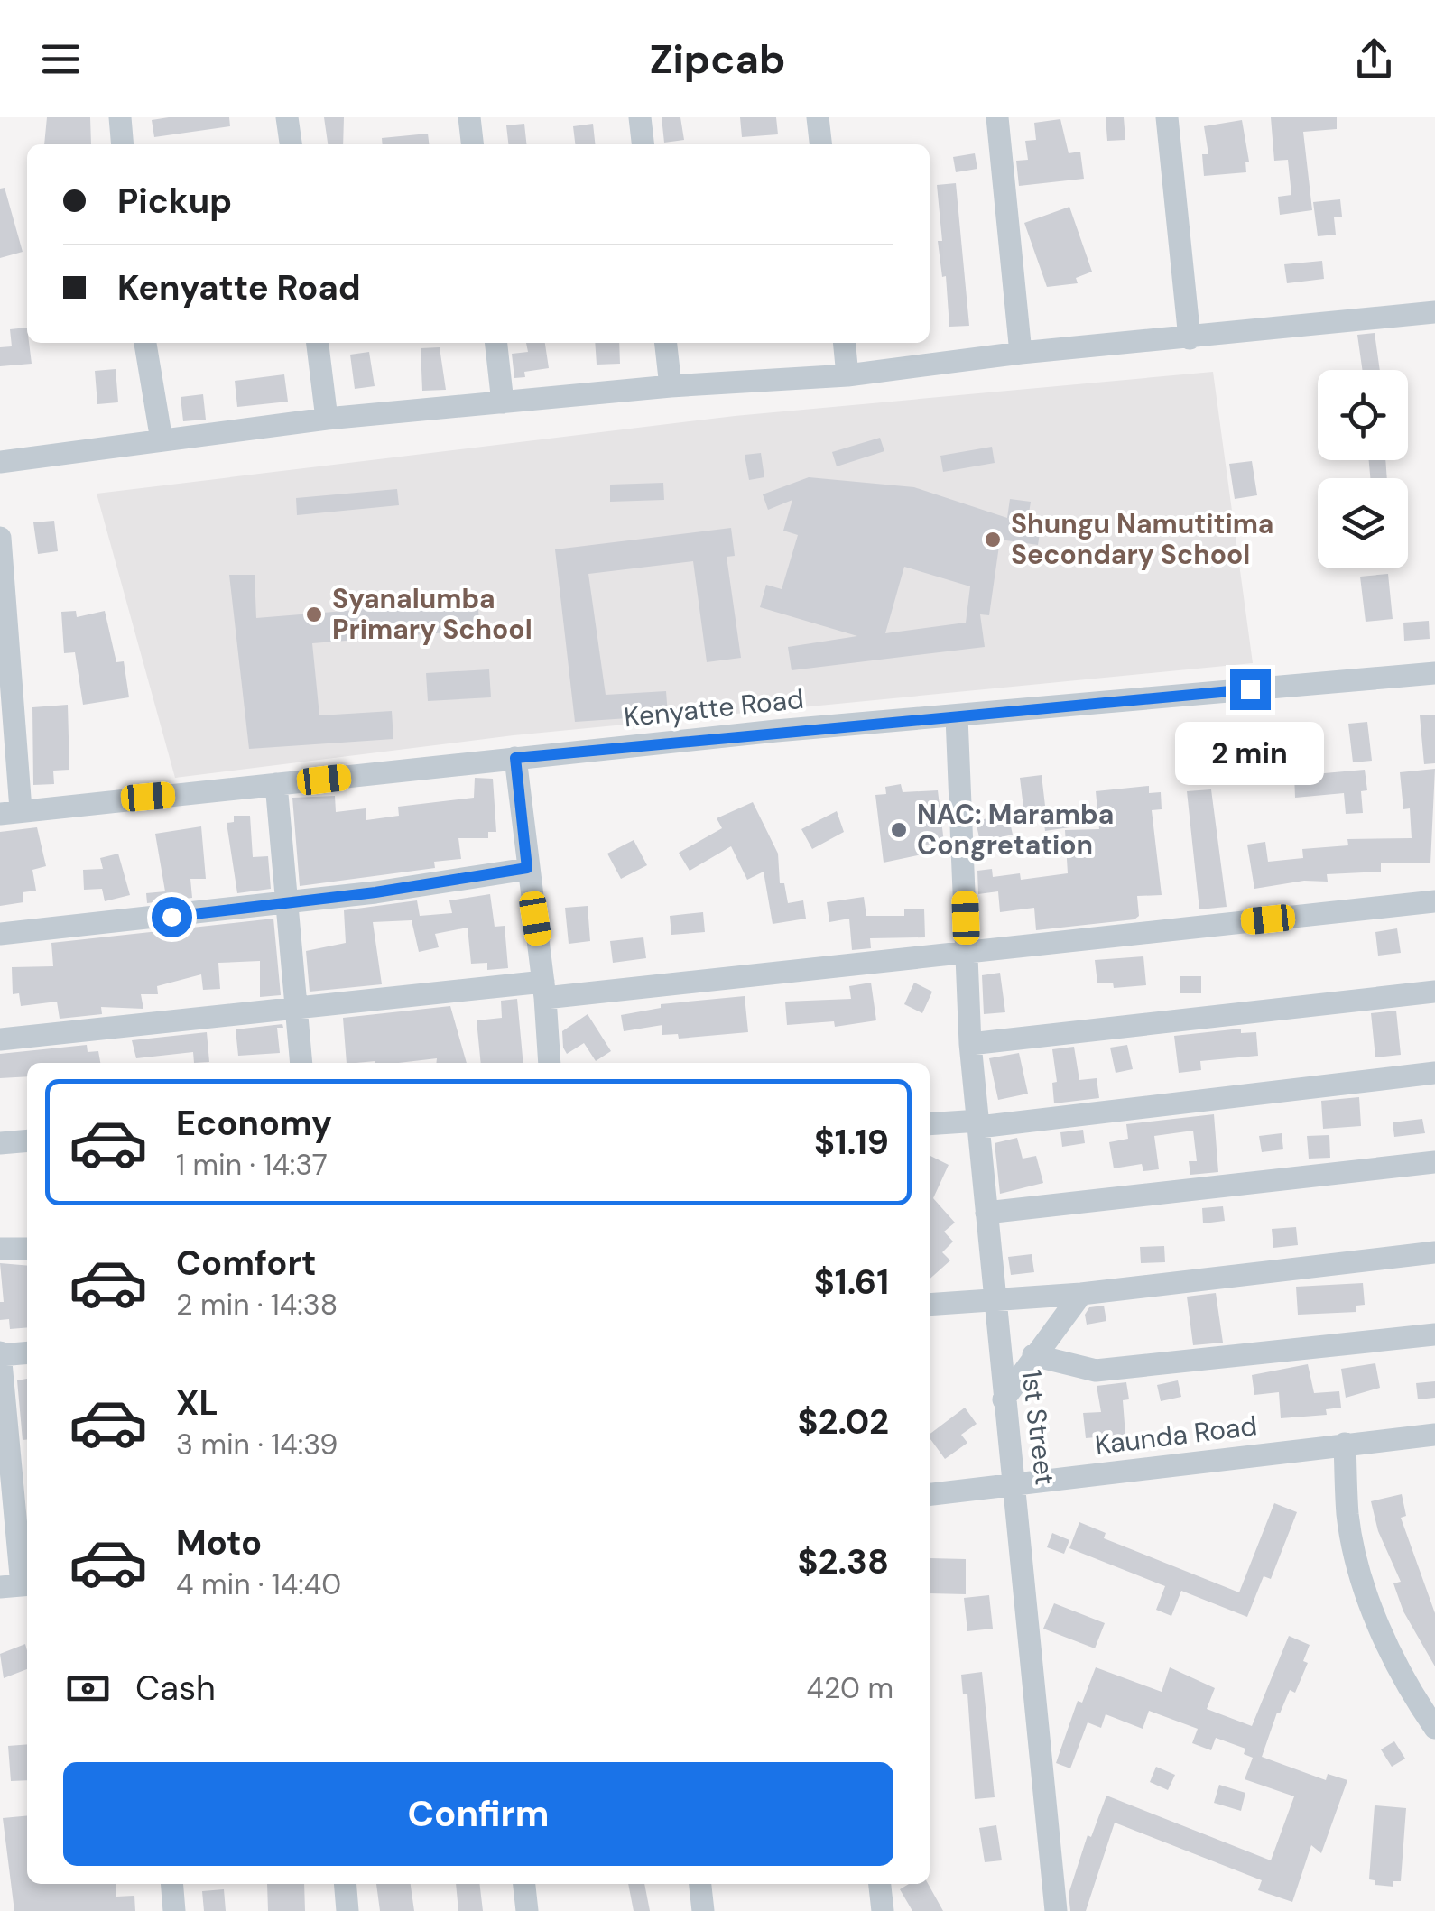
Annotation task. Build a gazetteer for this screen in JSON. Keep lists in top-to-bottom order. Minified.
{"streets":{"street":["Kenyatte Road","1st Street","Kaunda Road"]},"crossings":[["Kenyatte Road","1st Street"],["1st Street","Kaunda Road"]],"places":["Shungu Namutitima Secondary School","Syanalumba Primary School","NAC: Maramba Congretation"],"page":{"header":"Zipcab","banner":["Pickup","Kenyatte Road"],"bubble":"2 min","list":[{"name":"Economy","note":"1 min · 14:37","value":"$1.19"},{"name":"Comfort","note":"2 min · 14:38","value":"$1.61"},{"name":"XL","note":"3 min · 14:39","value":"$2.02"},{"name":"Moto","note":"4 min · 14:40","value":"$2.38"}],"pay":["Cash","420 m"],"buttons":"Confirm"}}
